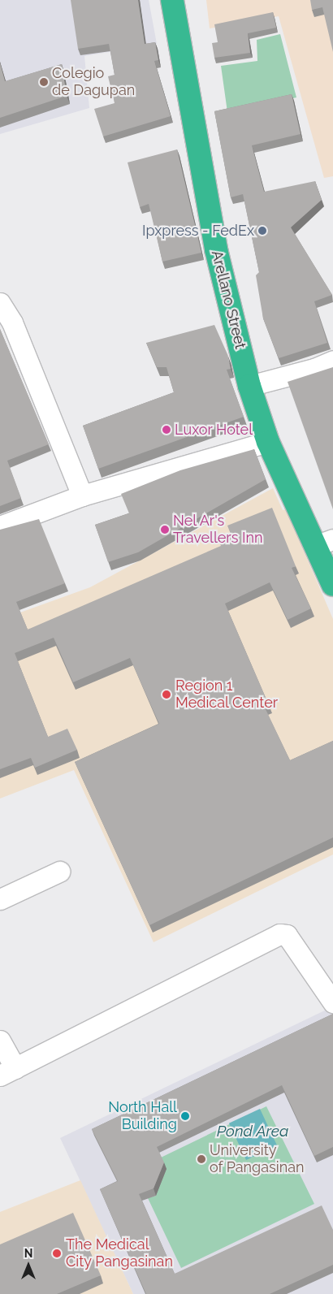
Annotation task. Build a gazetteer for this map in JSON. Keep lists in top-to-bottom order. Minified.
{"streets":{"highway":["Arellano Street"]},"water":["Pond Area"],"places":["Colegio de Dagupan","Ipxpress - FedEx","Luxor Hotel","Nel Ar's Travellers Inn","Region 1 Medical Center","North Hall Building","University of Pangasinan","The Medical City Pangasinan"],"north":"top"}
